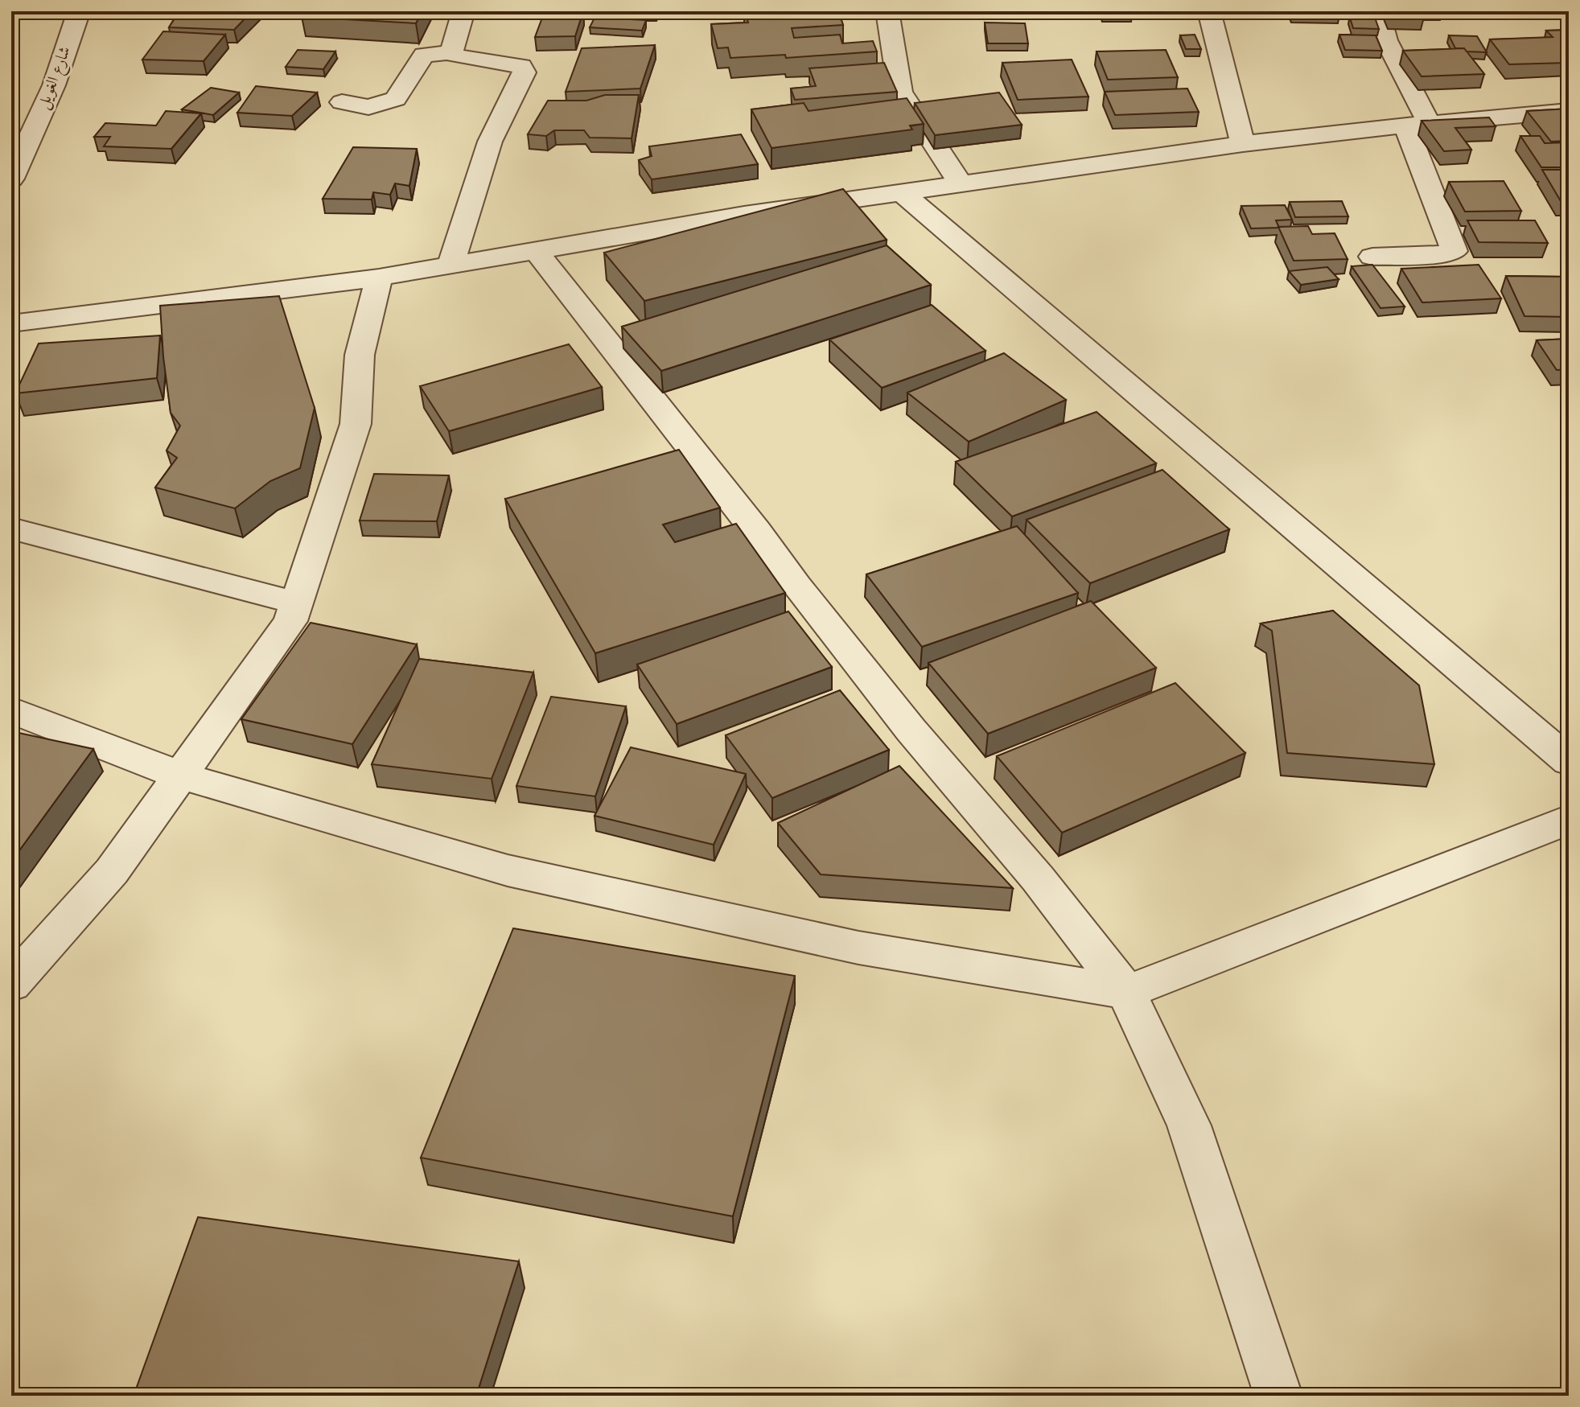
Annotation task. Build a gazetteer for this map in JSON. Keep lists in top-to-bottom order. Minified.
{"streets":{"street":["شارع الغويل"]}}
